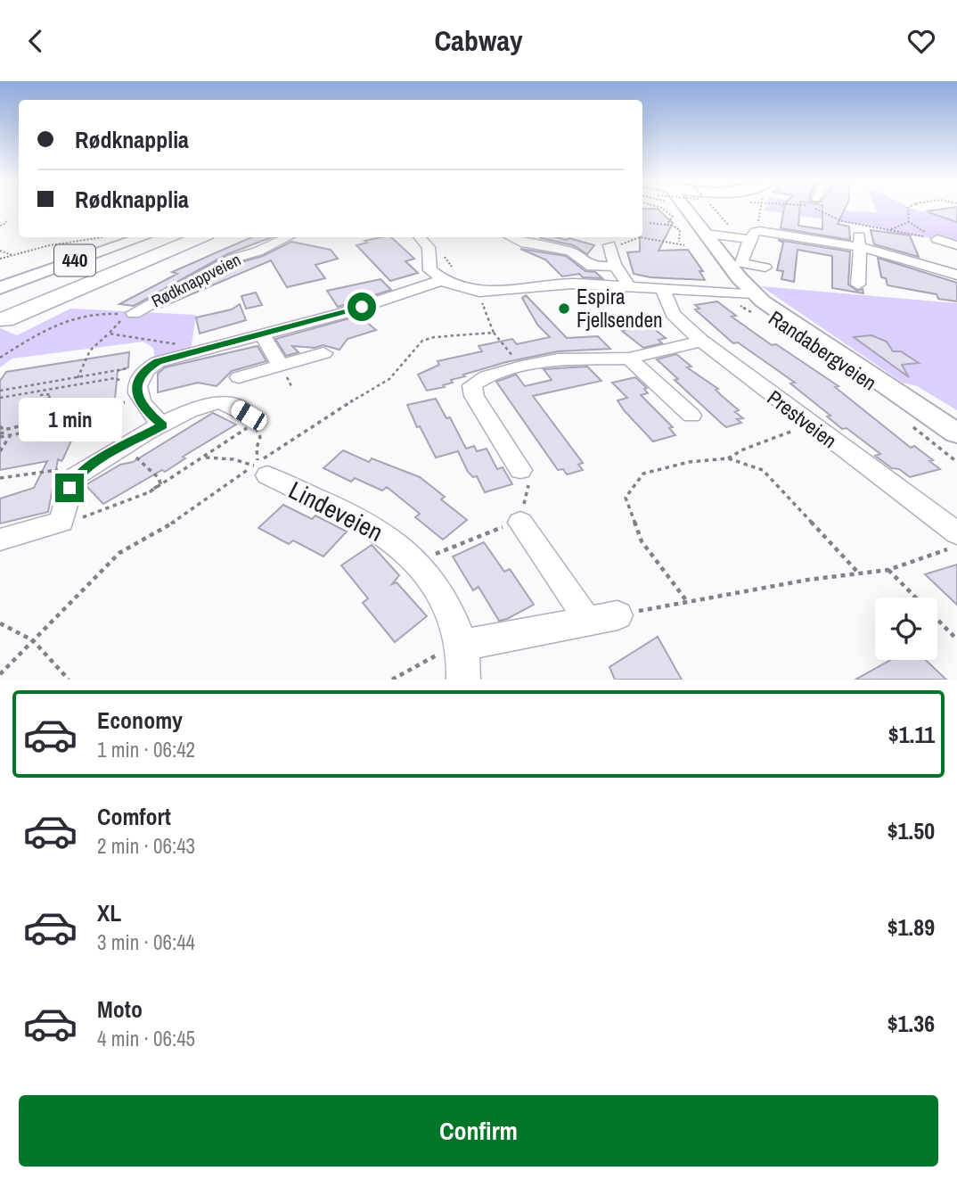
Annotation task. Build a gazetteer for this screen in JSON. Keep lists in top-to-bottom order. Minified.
{"streets":{"main road":["440","Randabergveien"],"street":["Rødknappveien","Prestveien","Lindeveien"]},"places":["Espira Fjellsenden"],"page":{"header":"Cabway","banner":["Rødknapplia","Rødknapplia"],"bubble":"1 min","list":[{"name":"Economy","note":"1 min · 06:42","value":"$1.11"},{"name":"Comfort","note":"2 min · 06:43","value":"$1.50"},{"name":"XL","note":"3 min · 06:44","value":"$1.89"},{"name":"Moto","note":"4 min · 06:45","value":"$1.36"}],"buttons":"Confirm"}}
